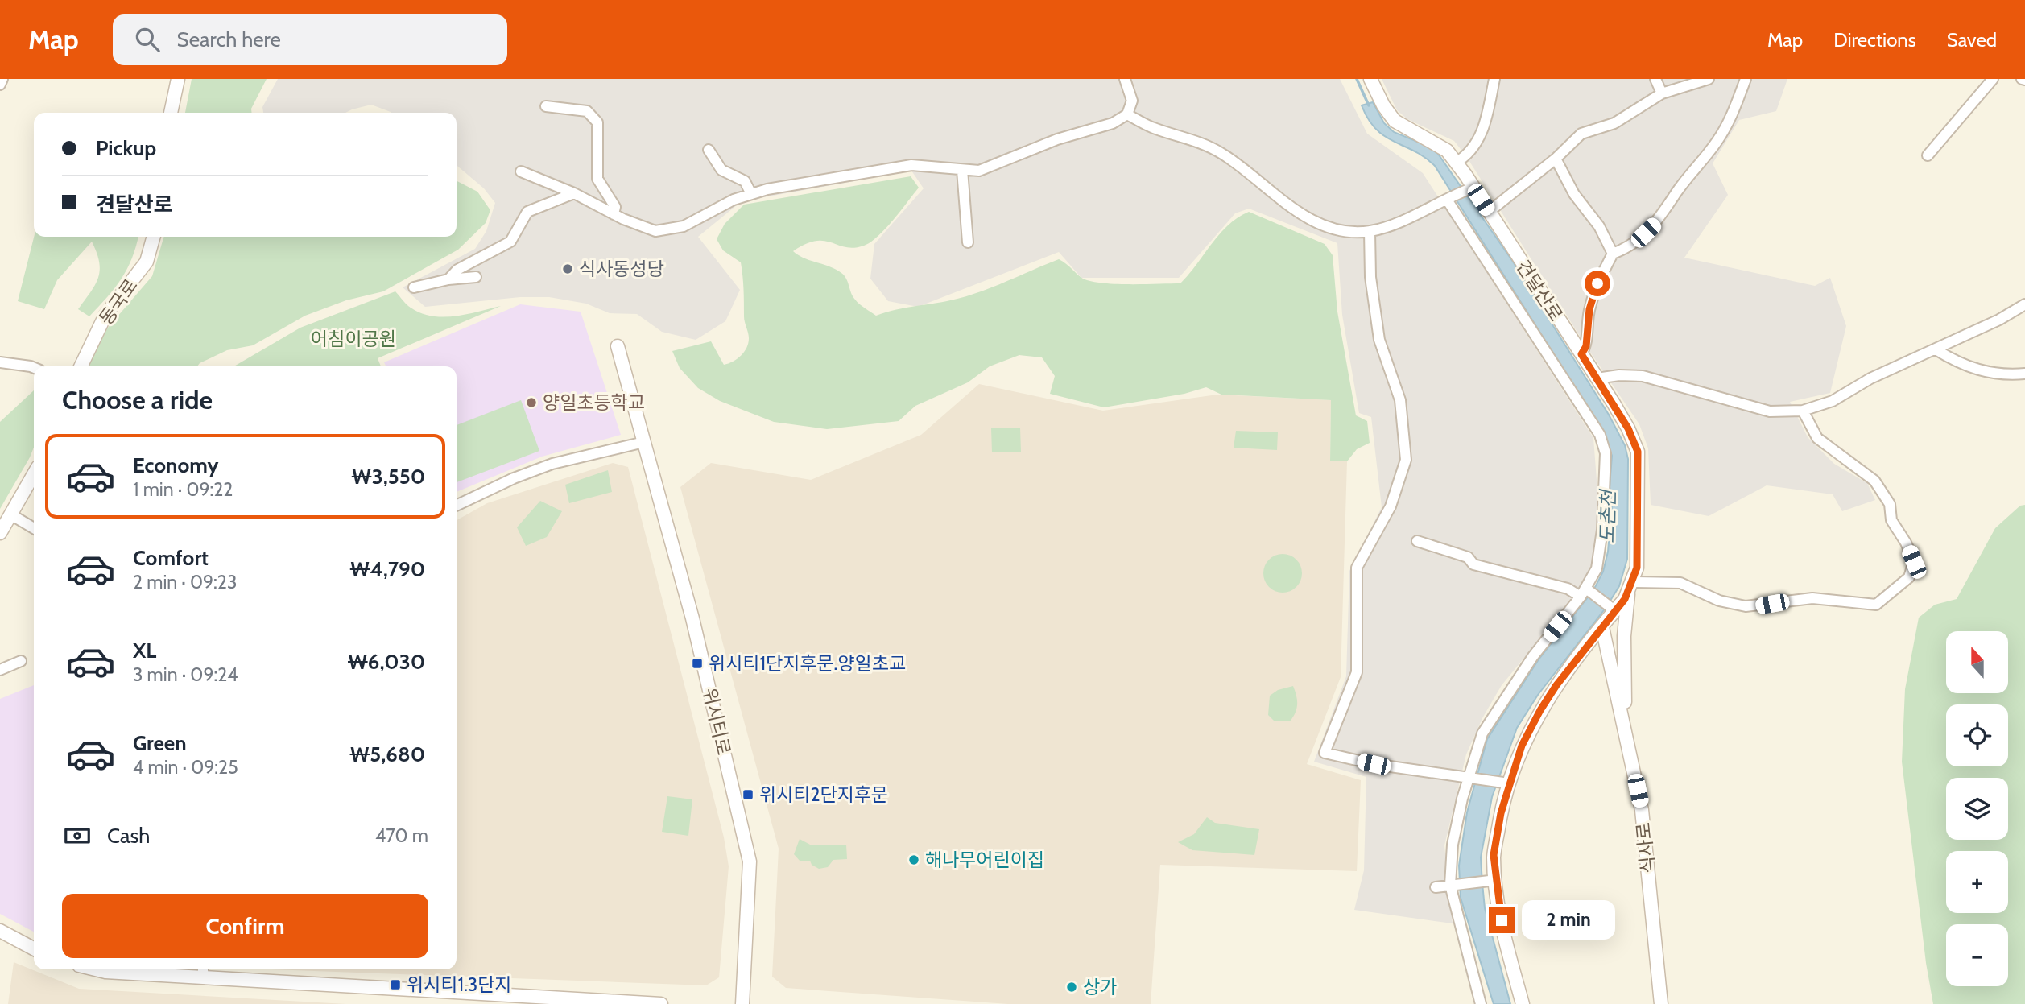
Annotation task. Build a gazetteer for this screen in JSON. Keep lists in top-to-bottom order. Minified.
{"streets":{"street":["견달산로","동국로","위시티로","식사로"]},"crossings":[["견달산로","식사로"]],"water":["도촌천"],"parks":["어침이공원"],"places":{"other":["식사동성당","양일초등학교","해나무어린이집","상가"],"transit":["위시티1단지후문.양일초교","위시티2단지후문","위시티1.3단지"]},"north":"top","page":{"header":"Map","search":"Search here","nav":["Map","Directions","Saved"],"banner":["Pickup","견달산로"],"heading":"Choose a ride","list":[{"name":"Economy","note":"1 min · 09:22","value":"₩3,550"},{"name":"Comfort","note":"2 min · 09:23","value":"₩4,790"},{"name":"XL","note":"3 min · 09:24","value":"₩6,030"},{"name":"Green","note":"4 min · 09:25","value":"₩5,680"}],"map_buttons":["+","−"],"pay":["Cash","470 m"],"buttons":"Confirm","bubble":"2 min"}}
